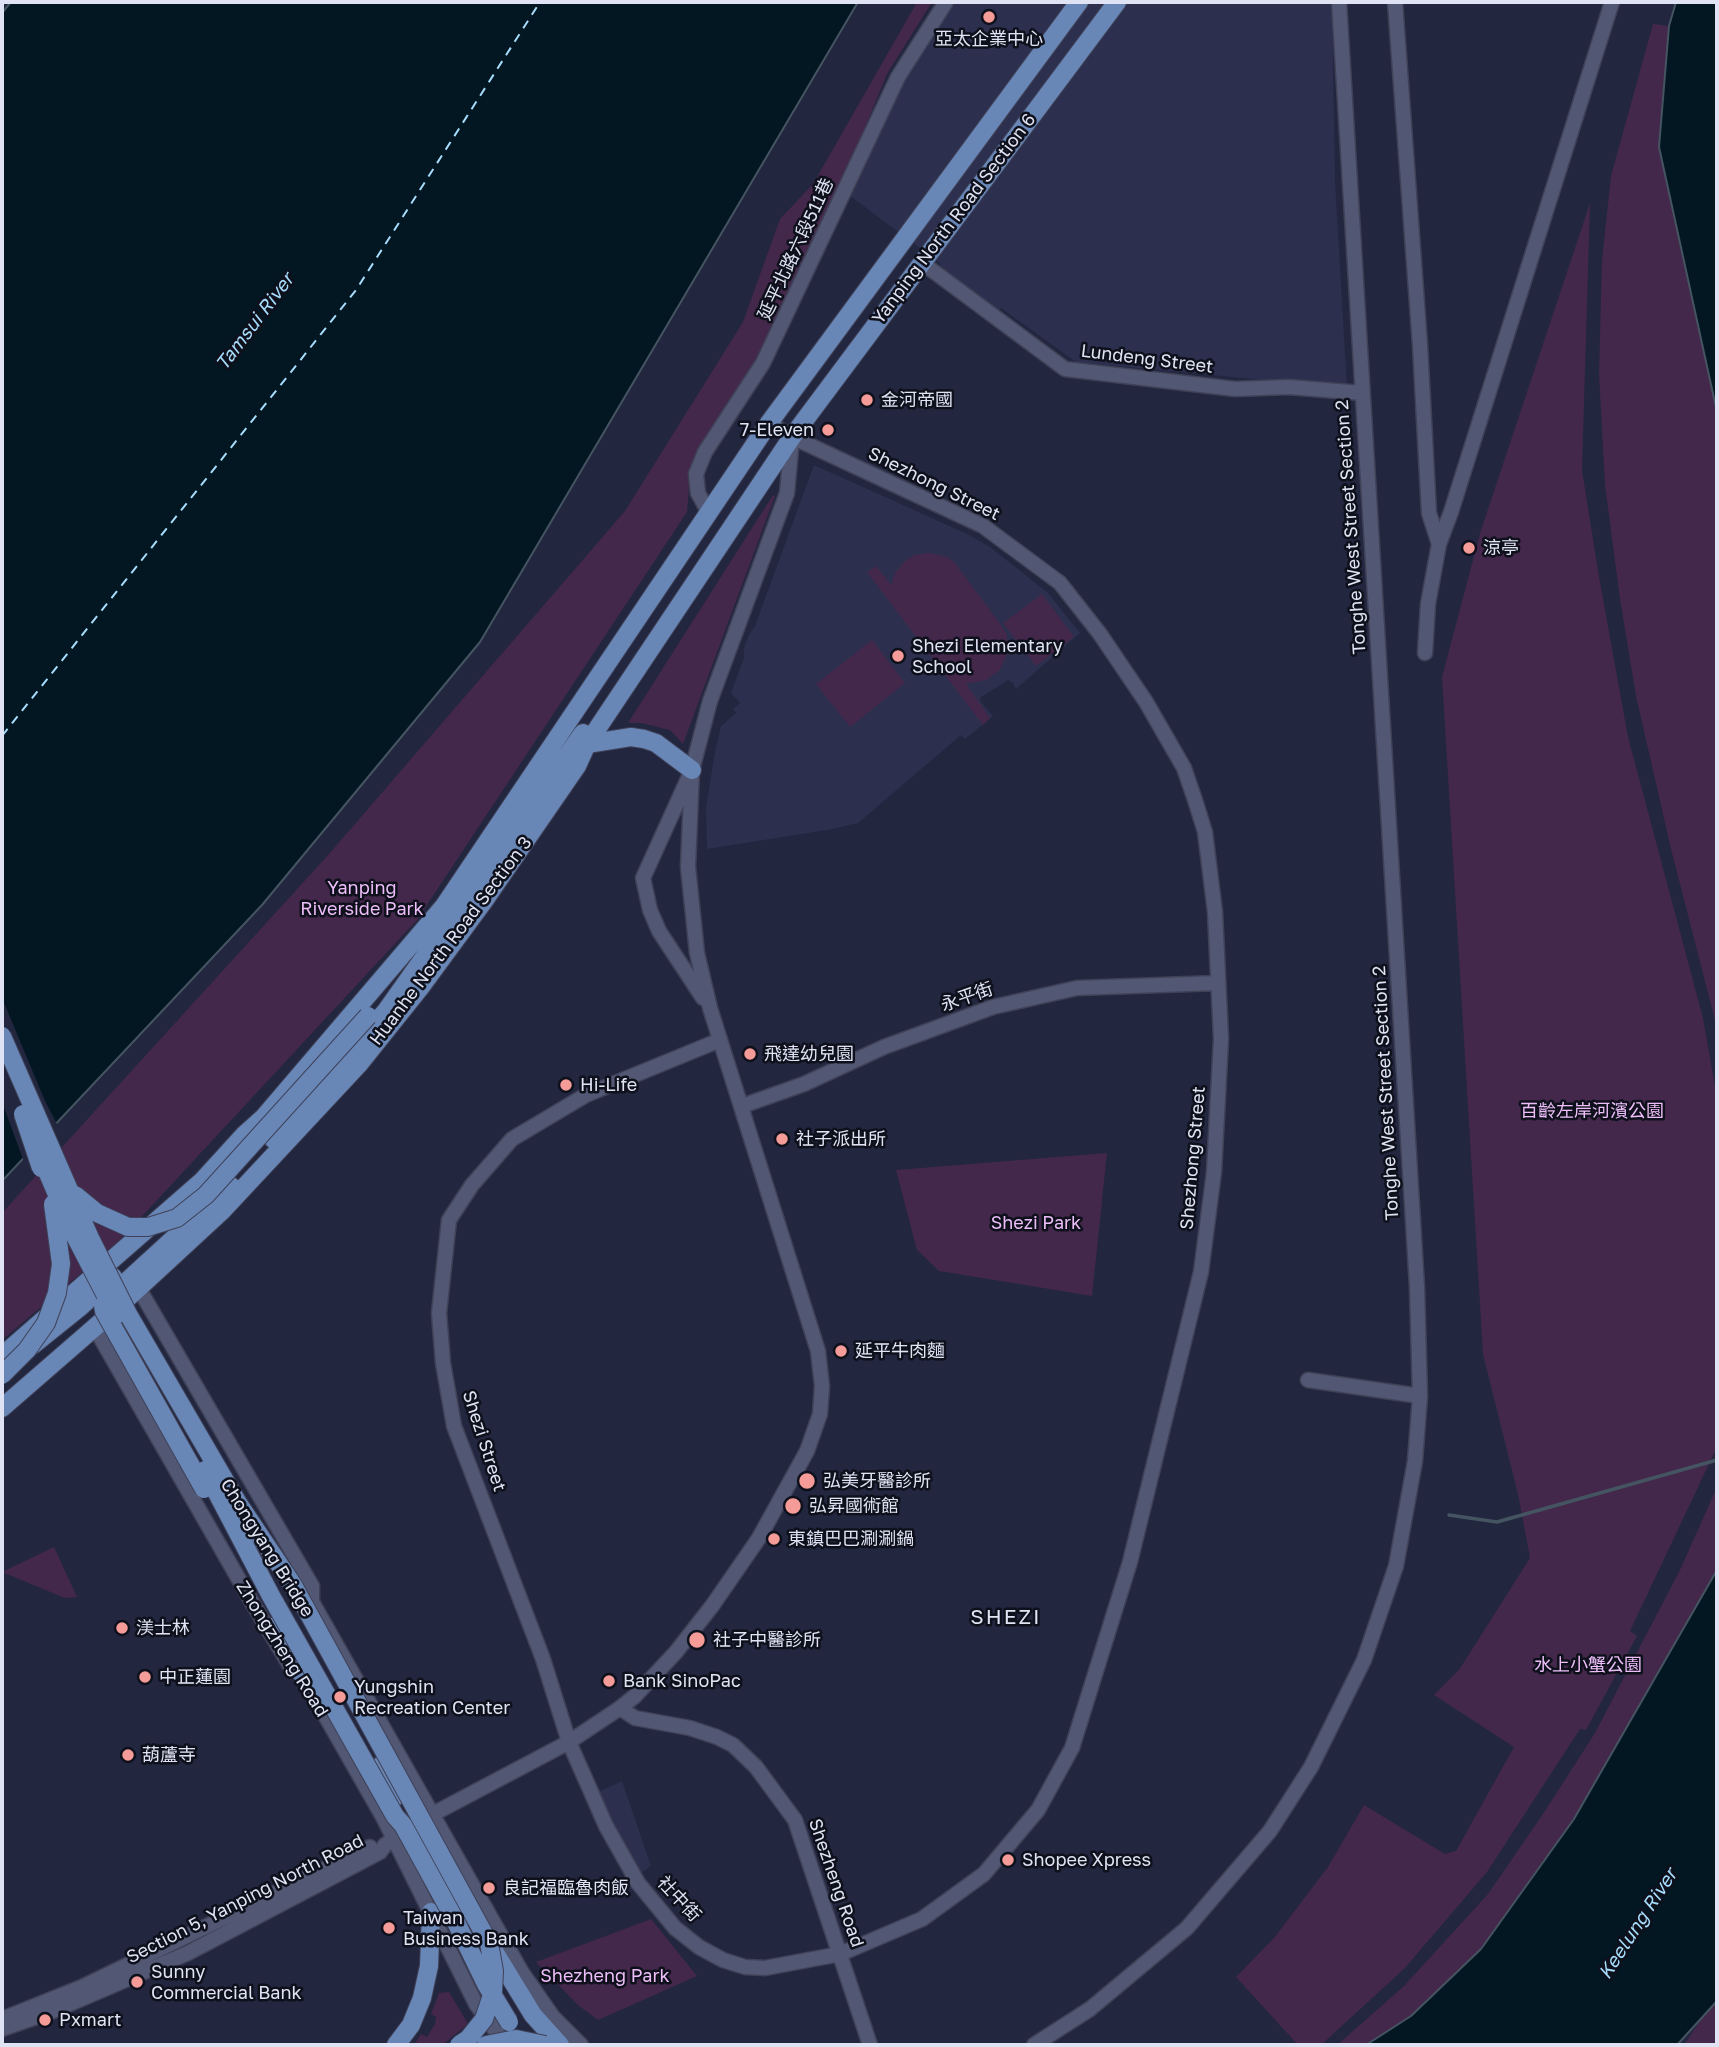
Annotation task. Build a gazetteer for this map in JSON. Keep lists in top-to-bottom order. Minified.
{"streets":{"main road":["Yanping North Road Section 6","Huanhe North Road Section 3","Chongyang Bridge"],"street":["延平北路六段511巷","Lundeng Street","Shezhong Street","Tonghe West Street Section 2","永平街","Shezi Street","Zhongzheng Road","Shezheng Road","Section 5, Yanping North Road","社中街"]},"crossings":[["Yanping North Road Section 6","Lundeng Street"],["Yanping North Road Section 6","Shezhong Street"],["Yanping North Road Section 6","Huanhe North Road Section 3"],["延平北路六段511巷","Huanhe North Road Section 3"],["Lundeng Street","Tonghe West Street Section 2"],["Shezhong Street","Huanhe North Road Section 3"],["Shezhong Street","永平街"],["Shezhong Street","Shezheng Road"],["Shezhong Street","社中街"],["Huanhe North Road Section 3","Zhongzheng Road"],["永平街","Section 5, Yanping North Road"],["Shezi Street","Section 5, Yanping North Road"],["Shezi Street","社中街"],["Chongyang Bridge","Zhongzheng Road"],["Chongyang Bridge","Section 5, Yanping North Road"],["Zhongzheng Road","Section 5, Yanping North Road"],["Shezheng Road","Section 5, Yanping North Road"],["Shezheng Road","社中街"],["Section 5, Yanping North Road","社中街"]],"districts":["SHEZI"],"water":["Tamsui River","Keelung River"],"parks":["Yanping Riverside Park","百齡左岸河濱公園","Shezi Park","水上小蟹公園","Shezheng Park"],"places":["亞太企業中心","金河帝國","7-Eleven","涼亭","Shezi Elementary School","飛達幼兒園","Hi-Life","社子派出所","延平牛肉麵","弘美牙醫診所","弘昇國術館","東鎮巴巴涮涮鍋","渼士林","社子中醫診所","中正蓮園","Bank SinoPac","Yungshin Recreation Center","葫蘆寺","Shopee Xpress","良記福臨魯肉飯","Taiwan Business Bank","Sunny Commercial Bank","Pxmart"]}
